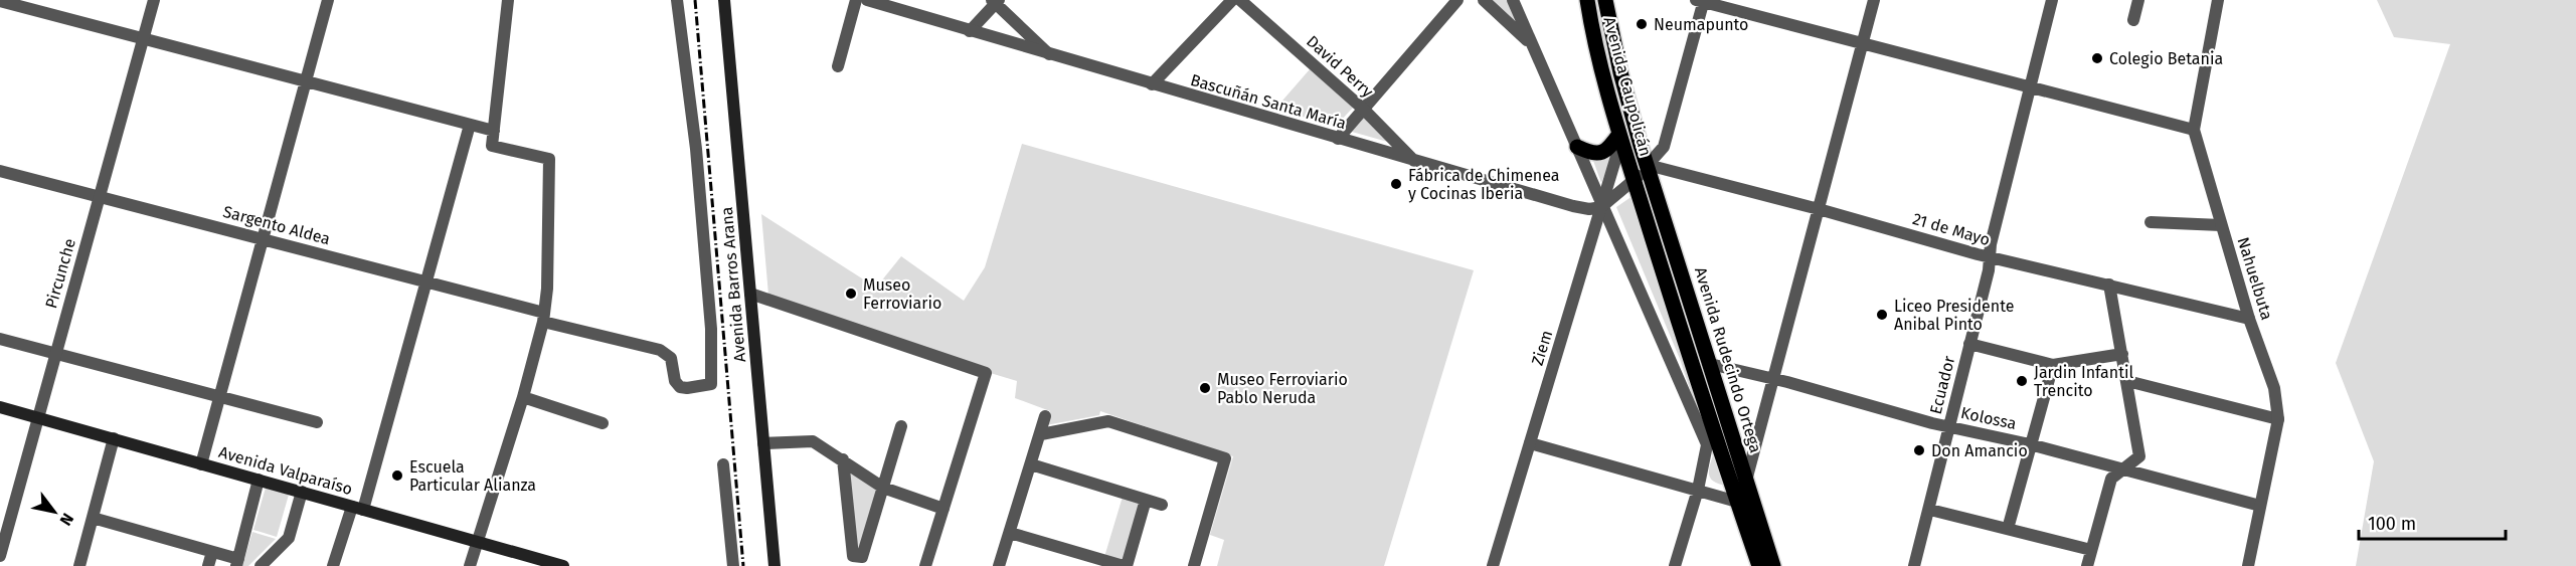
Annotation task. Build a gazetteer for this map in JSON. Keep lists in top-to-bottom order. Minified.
{"streets":{"main road":["Avenida Caupolicán","Avenida Barros Arana","Avenida Rudecindo Ortega","Avenida Valparaíso"],"street":["David Perry","Bascuñán Santa María","Sargento Aldea","21 de Mayo","Pircunche","Nahuelbuta","Ziem","Ecuador","Kolossa"]},"crossings":[["David Perry","Bascuñán Santa María"],["Avenida Caupolicán","21 de Mayo"],["Avenida Caupolicán","Ziem"],["Avenida Caupolicán","Avenida Rudecindo Ortega"],["Bascuñán Santa María","Ziem"],["Sargento Aldea","Pircunche"],["21 de Mayo","Nahuelbuta"],["21 de Mayo","Avenida Rudecindo Ortega"],["21 de Mayo","Ecuador"],["Pircunche","Avenida Valparaíso"],["Nahuelbuta","Kolossa"],["Avenida Rudecindo Ortega","Kolossa"],["Ecuador","Kolossa"]],"places":["Neumapunto","Colegio Betania","Fábrica de Chimenea y Cocinas Iberia","Museo Ferroviario","Liceo Presidente Anibal Pinto","Jardin Infantil Trencito","Museo Ferroviario Pablo Neruda","Don Amancio","Escuela Particular Alianza"],"scale_bar":"100 m","north":"bottom right"}
